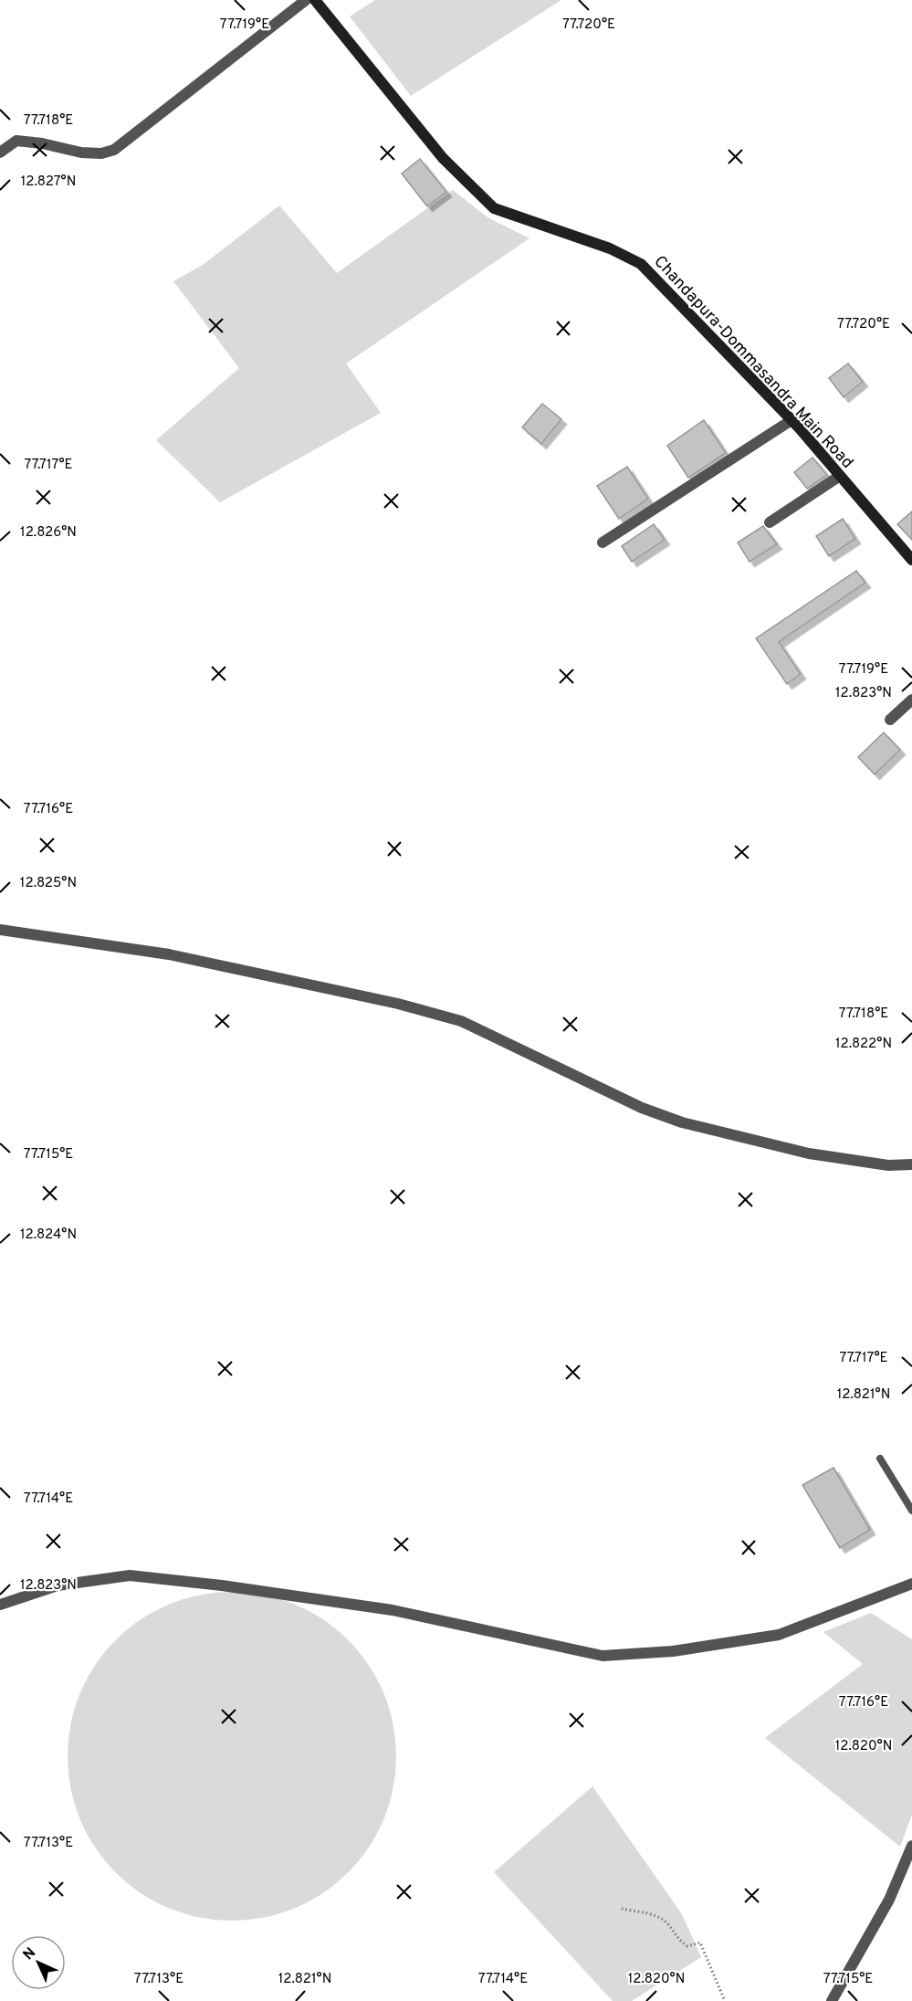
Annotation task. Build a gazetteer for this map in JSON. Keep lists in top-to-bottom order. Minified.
{"streets":{"main road":["Chandapura-Dommasandra Main Road"]},"north":"top left","coordinates":["77.719°E","77.720°E","77.718°E","12.827°N","77.717°E","12.826°N","12.823°N","77.716°E","12.825°N","12.822°N","77.715°E","12.824°N","12.821°N","77.714°E","12.820°N","77.713°E"]}
